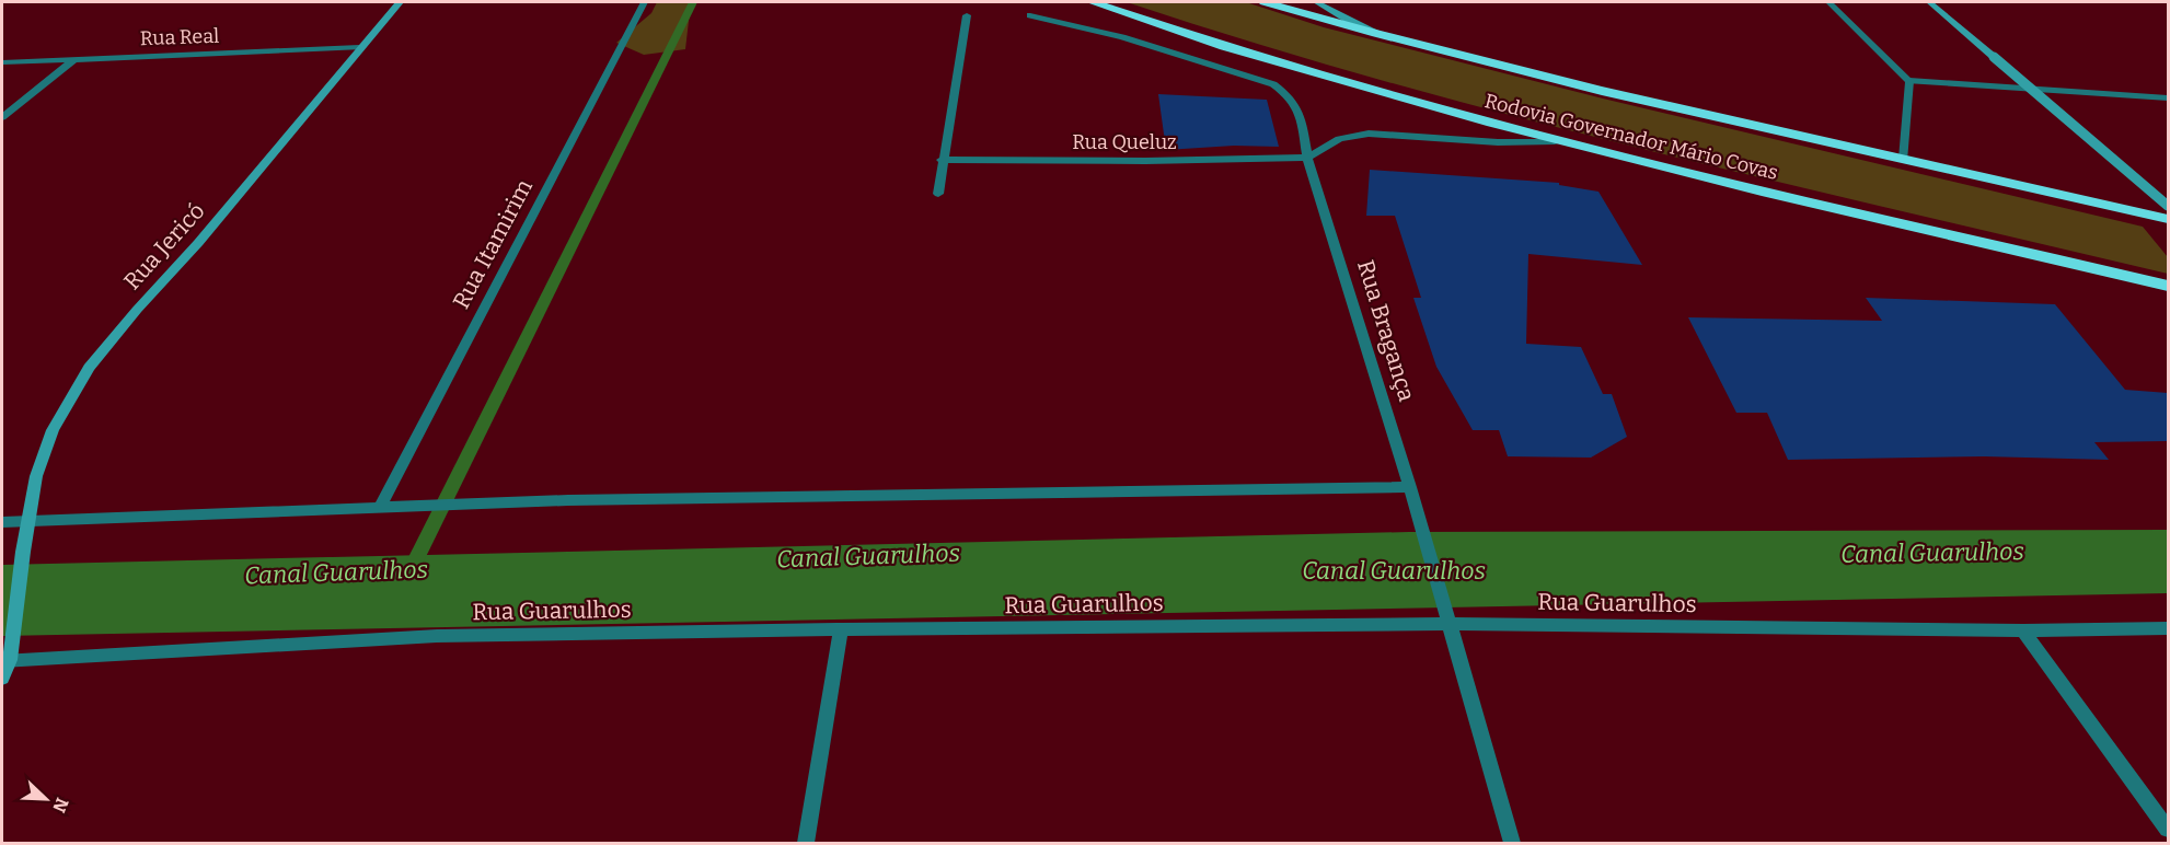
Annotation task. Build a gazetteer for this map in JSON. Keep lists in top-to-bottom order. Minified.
{"streets":{"highway":["Rodovia Governador Mário Covas"],"street":["Rua Real","Rua Queluz","Rua Itamirim","Rua Jericó","Rua Bragança","Rua Guarulhos"]},"crossings":[["Rua Real","Rua Jericó"],["Rua Queluz","Rua Bragança"],["Rua Jericó","Rua Guarulhos"],["Rua Bragança","Rua Guarulhos"]],"water":["Canal Guarulhos"],"north":"bottom right"}
